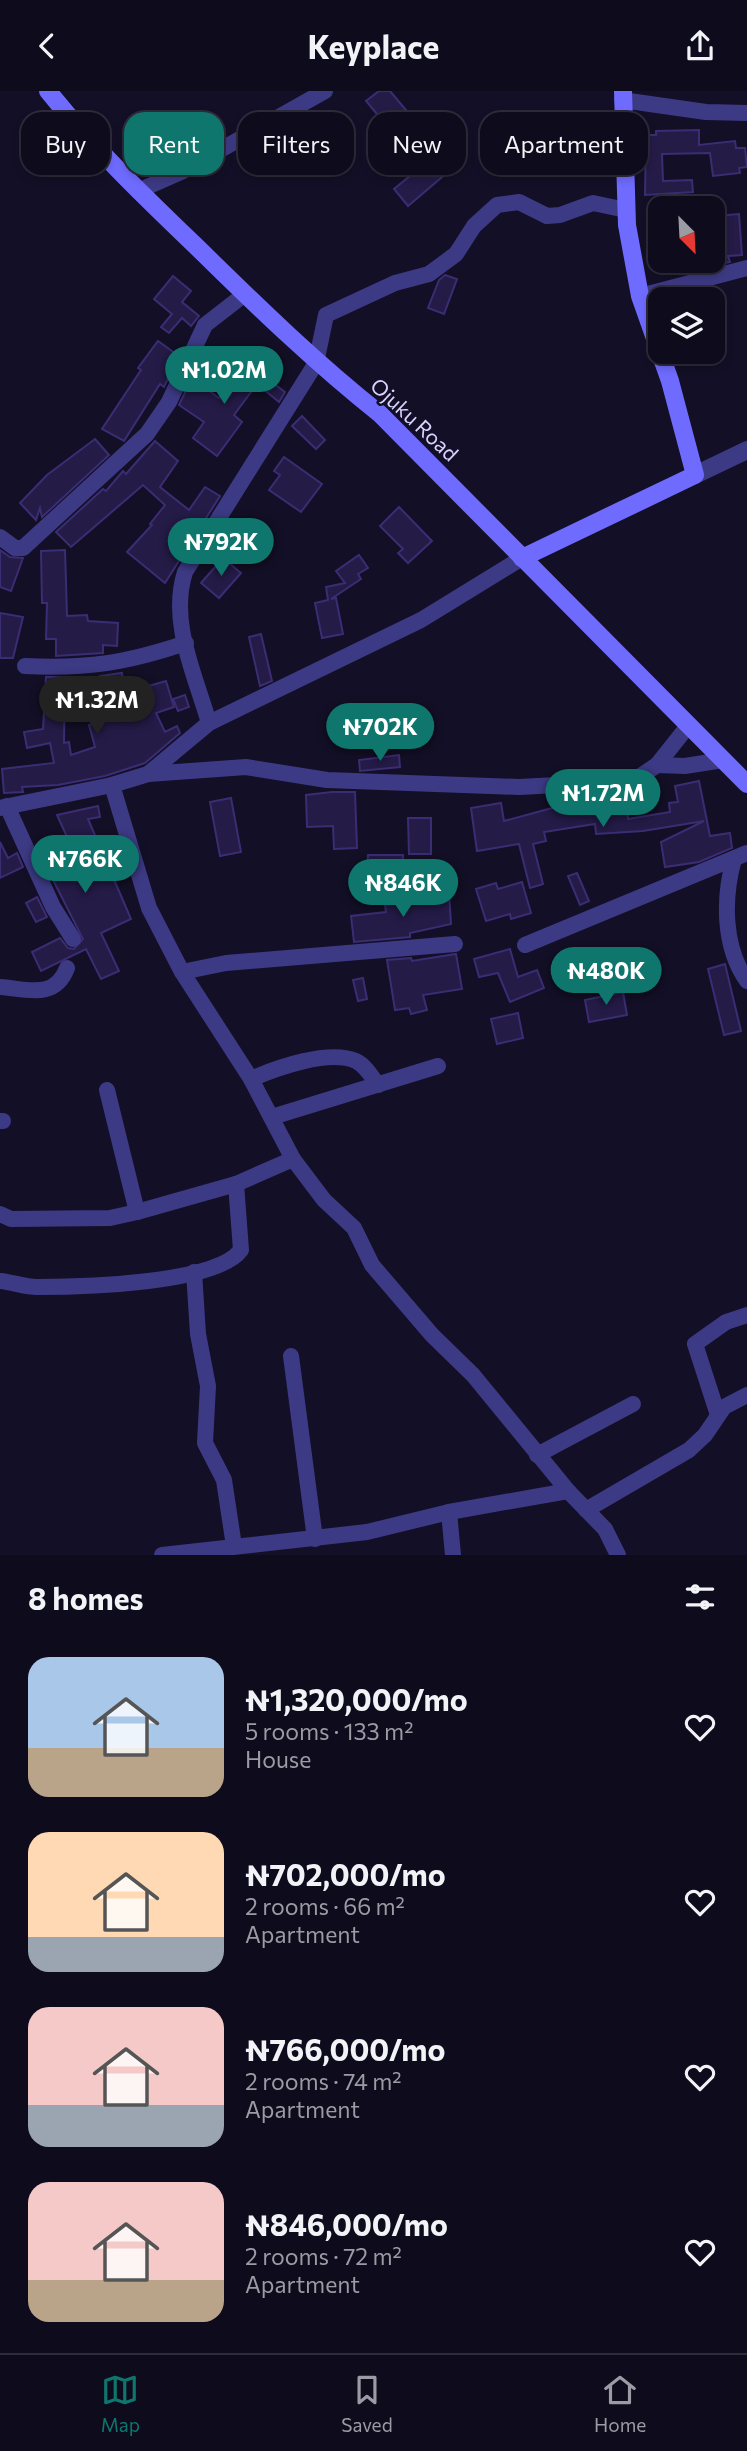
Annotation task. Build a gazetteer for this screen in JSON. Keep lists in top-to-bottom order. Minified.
{"streets":{"main road":["Ojuku Road"]},"north":"bottom right","page":{"header":"Keyplace","chip":["Buy","Rent","Filters","New","Apartment"],"price":["₦1.02M","₦792K","₦1.32M","₦702K","₦1.72M","₦766K","₦846K","₦480K"],"heading":"8 homes","list":[{"name":"₦1,320,000/mo","note":"5 rooms · 133 m² · House"},{"name":"₦702,000/mo","note":"2 rooms · 66 m² · Apartment"},{"name":"₦766,000/mo","note":"2 rooms · 74 m² · Apartment"},{"name":"₦846,000/mo","note":"2 rooms · 72 m² · Apartment"}],"tabs":["Map","Saved","Home"]}}
